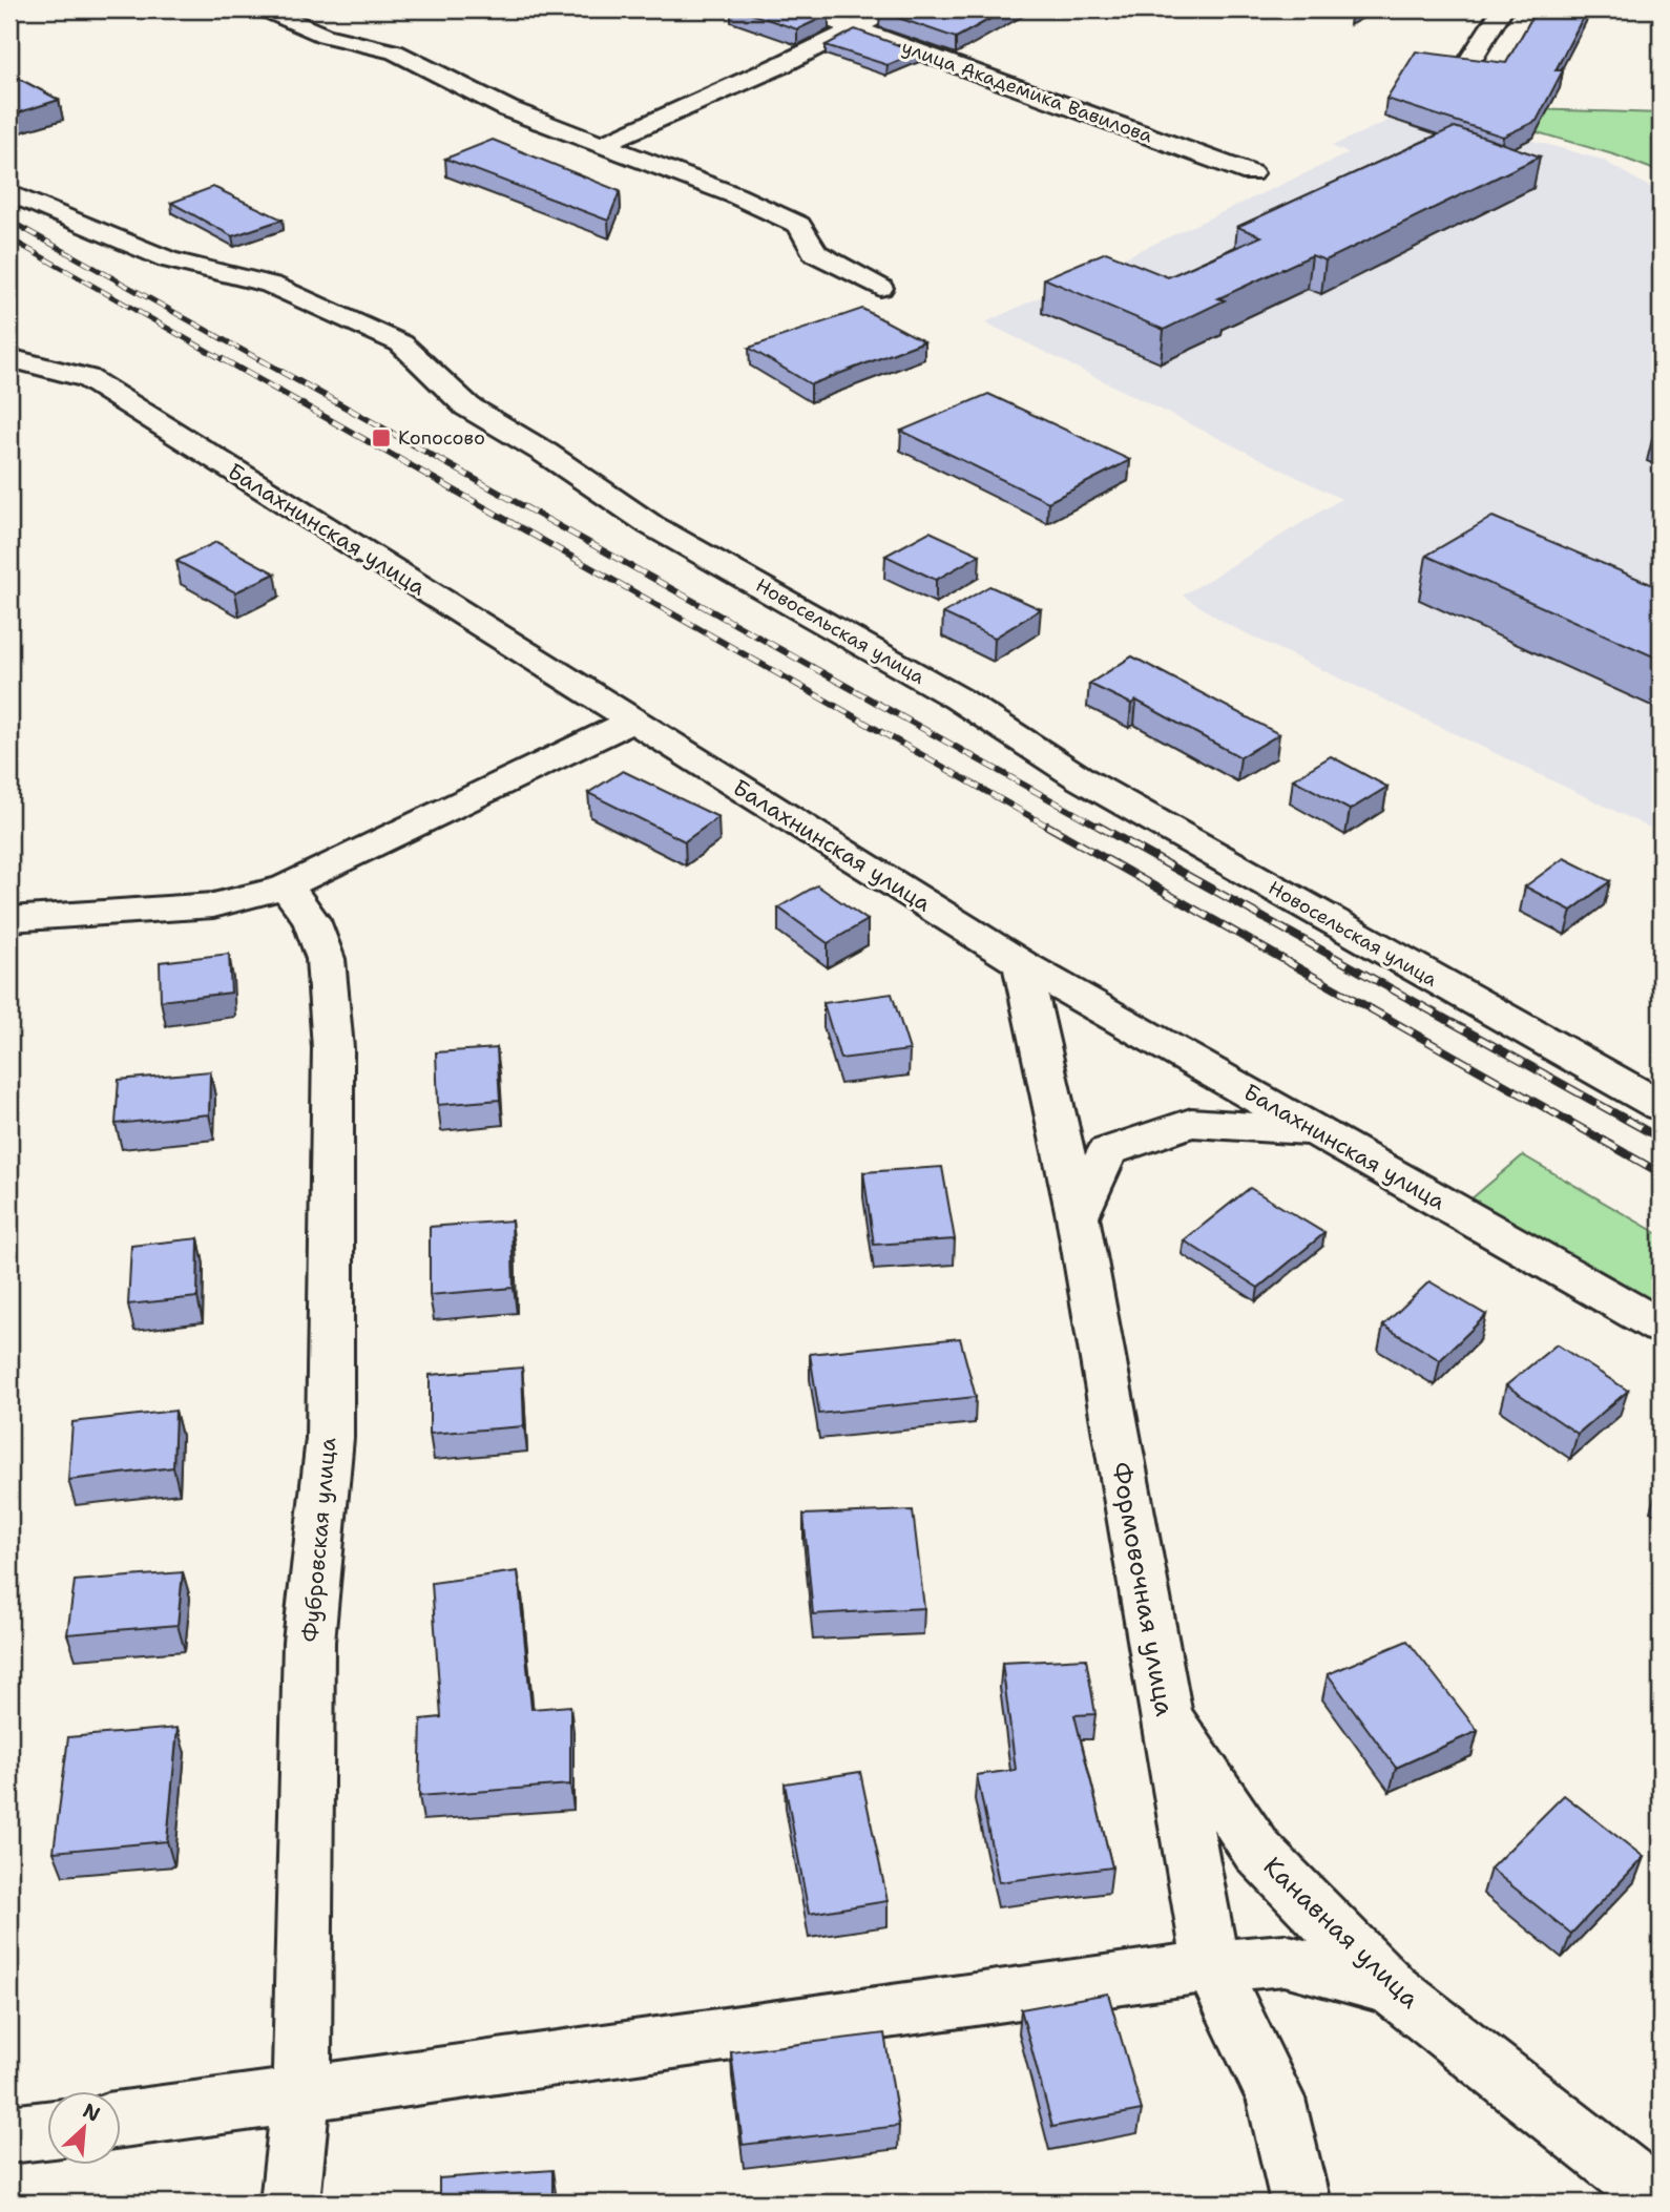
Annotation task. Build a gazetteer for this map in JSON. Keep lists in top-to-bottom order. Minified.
{"streets":{"street":["улица Академика Вавилова","Балахнинская улица","Новосельская улица","Фубровская улица","Формовочная улица","Канавная улица"]},"crossings":[["Балахнинская улица","Формовочная улица"],["Формовочная улица","Канавная улица"]],"places":{"transit":["Копосово"]},"north":"top right"}
